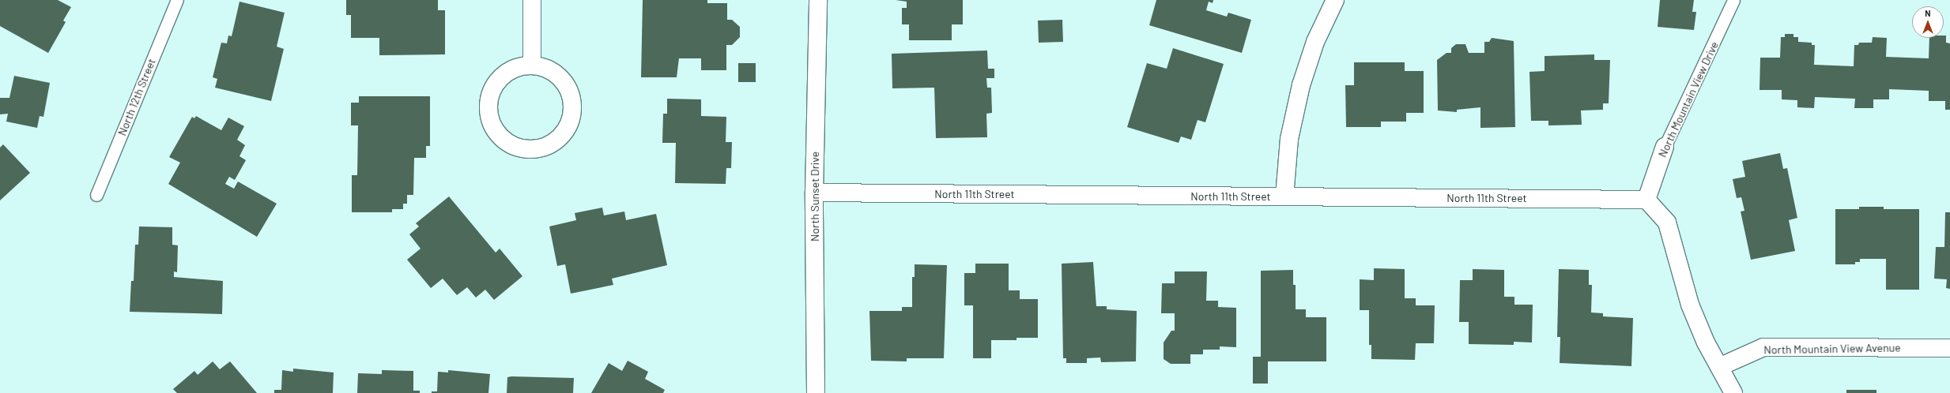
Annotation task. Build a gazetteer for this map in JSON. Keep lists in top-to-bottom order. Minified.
{"streets":{"street":["North Mountain View Drive","North 11th Street","North Sunset Drive","North Mountain View Avenue"],"lane":["North 12th Street"]},"crossings":[["North Mountain View Drive","North 11th Street"],["North 11th Street","North Sunset Drive"]],"north":"top"}
